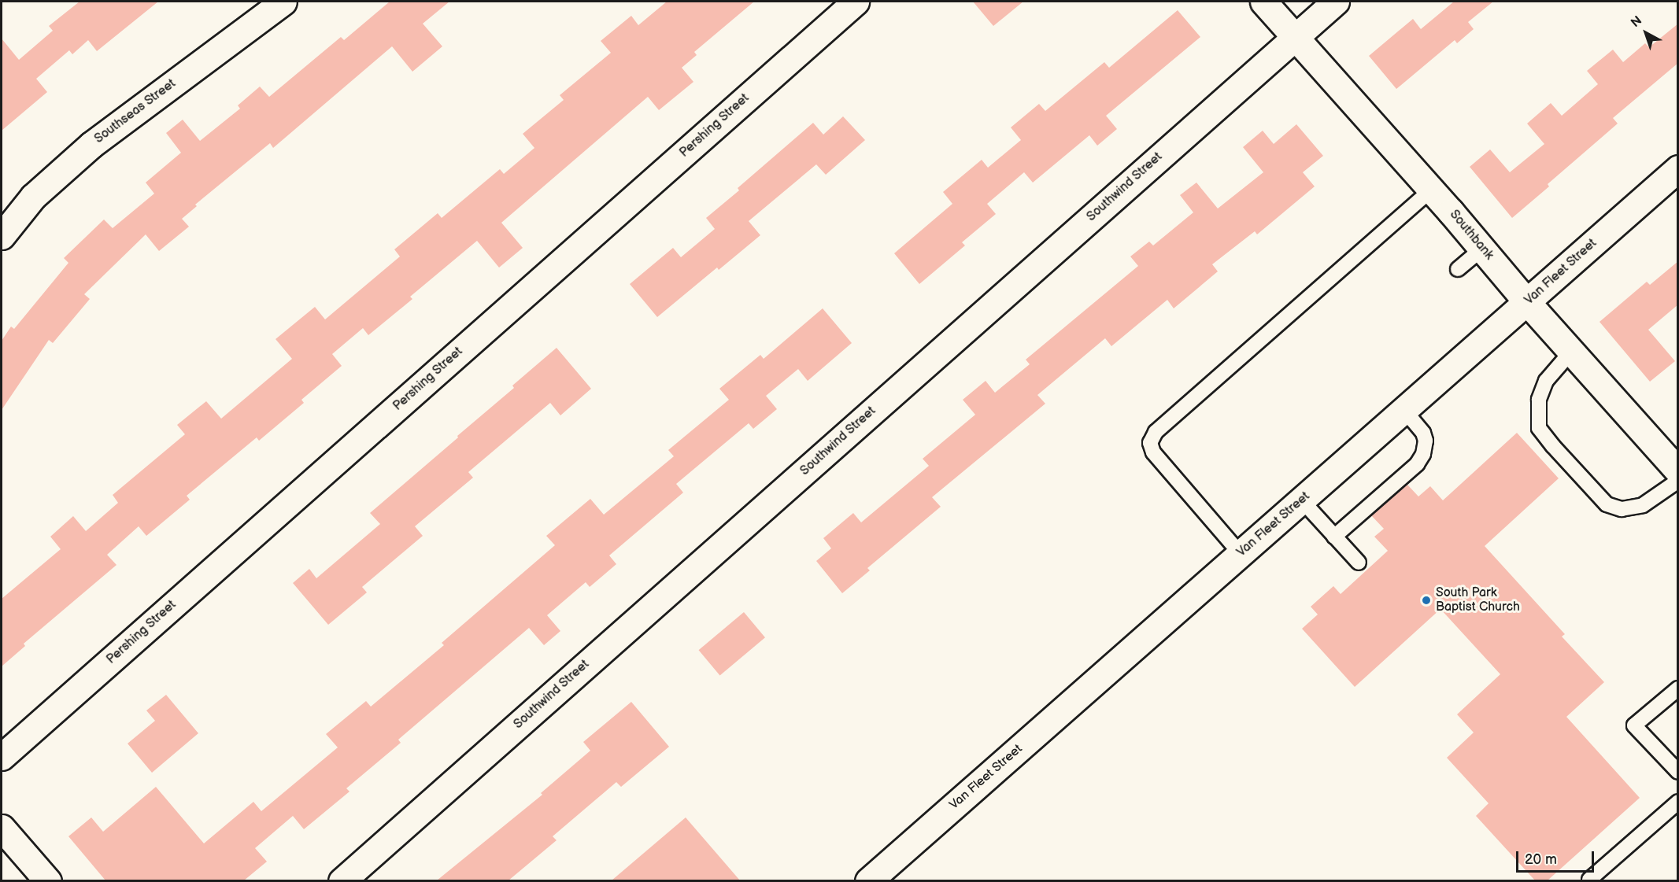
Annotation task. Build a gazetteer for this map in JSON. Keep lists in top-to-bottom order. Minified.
{"streets":{"street":["Southseas Street","Pershing Street","Southwind Street","Southbank","Van Fleet Street"]},"crossings":[["Southwind Street","Southbank"],["Southbank","Van Fleet Street"]],"places":["South Park Baptist Church"],"scale_bar":"20 m","north":"top left"}
